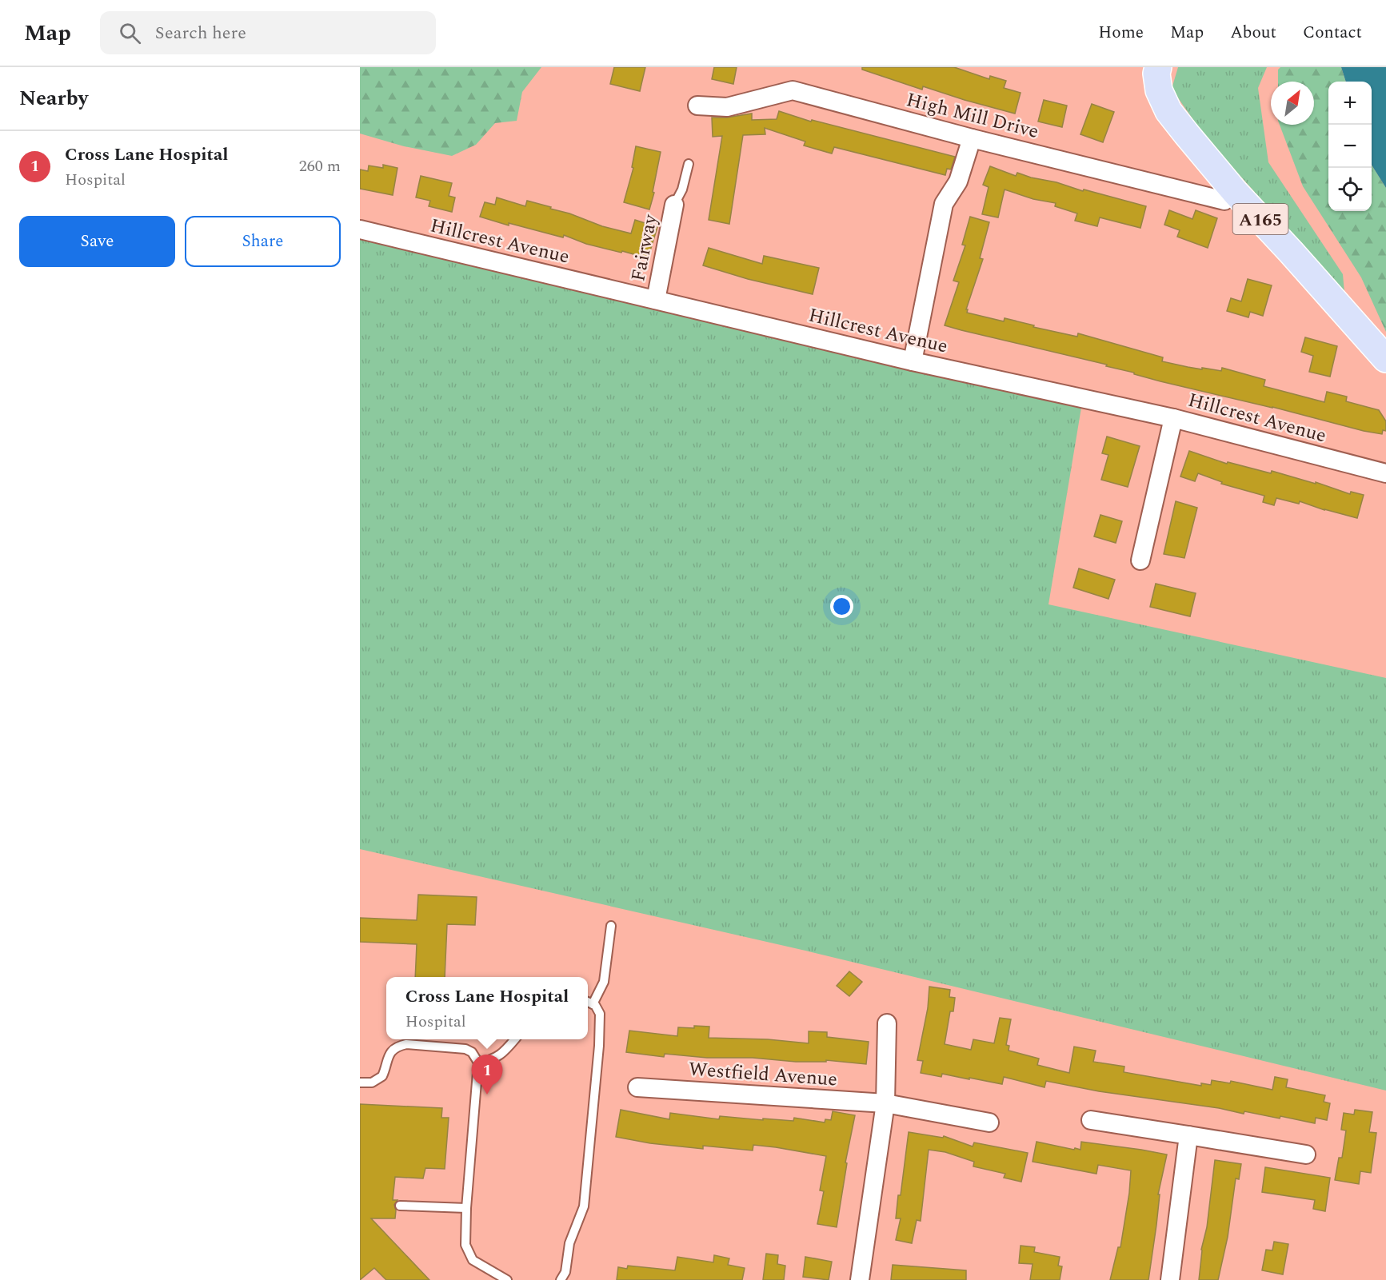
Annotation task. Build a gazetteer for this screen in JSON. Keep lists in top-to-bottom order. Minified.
{"streets":{"main road":["A165"],"street":["High Mill Drive","Hillcrest Avenue","Fairway","Westfield Avenue"]},"crossings":[["High Mill Drive","A165"],["Hillcrest Avenue","Fairway"]],"north":"top right","page":{"header":"Map","search":"Search here","nav":["Home","Map","About","Contact"],"heading":"Nearby","map_buttons":["+","−"],"list":[{"mark":"1","name":"Cross Lane Hospital","note":"Hospital","value":"260 m"}],"buttons":["Save","Share"],"popup":["Cross Lane Hospital","Hospital"],"pins":"1"}}
